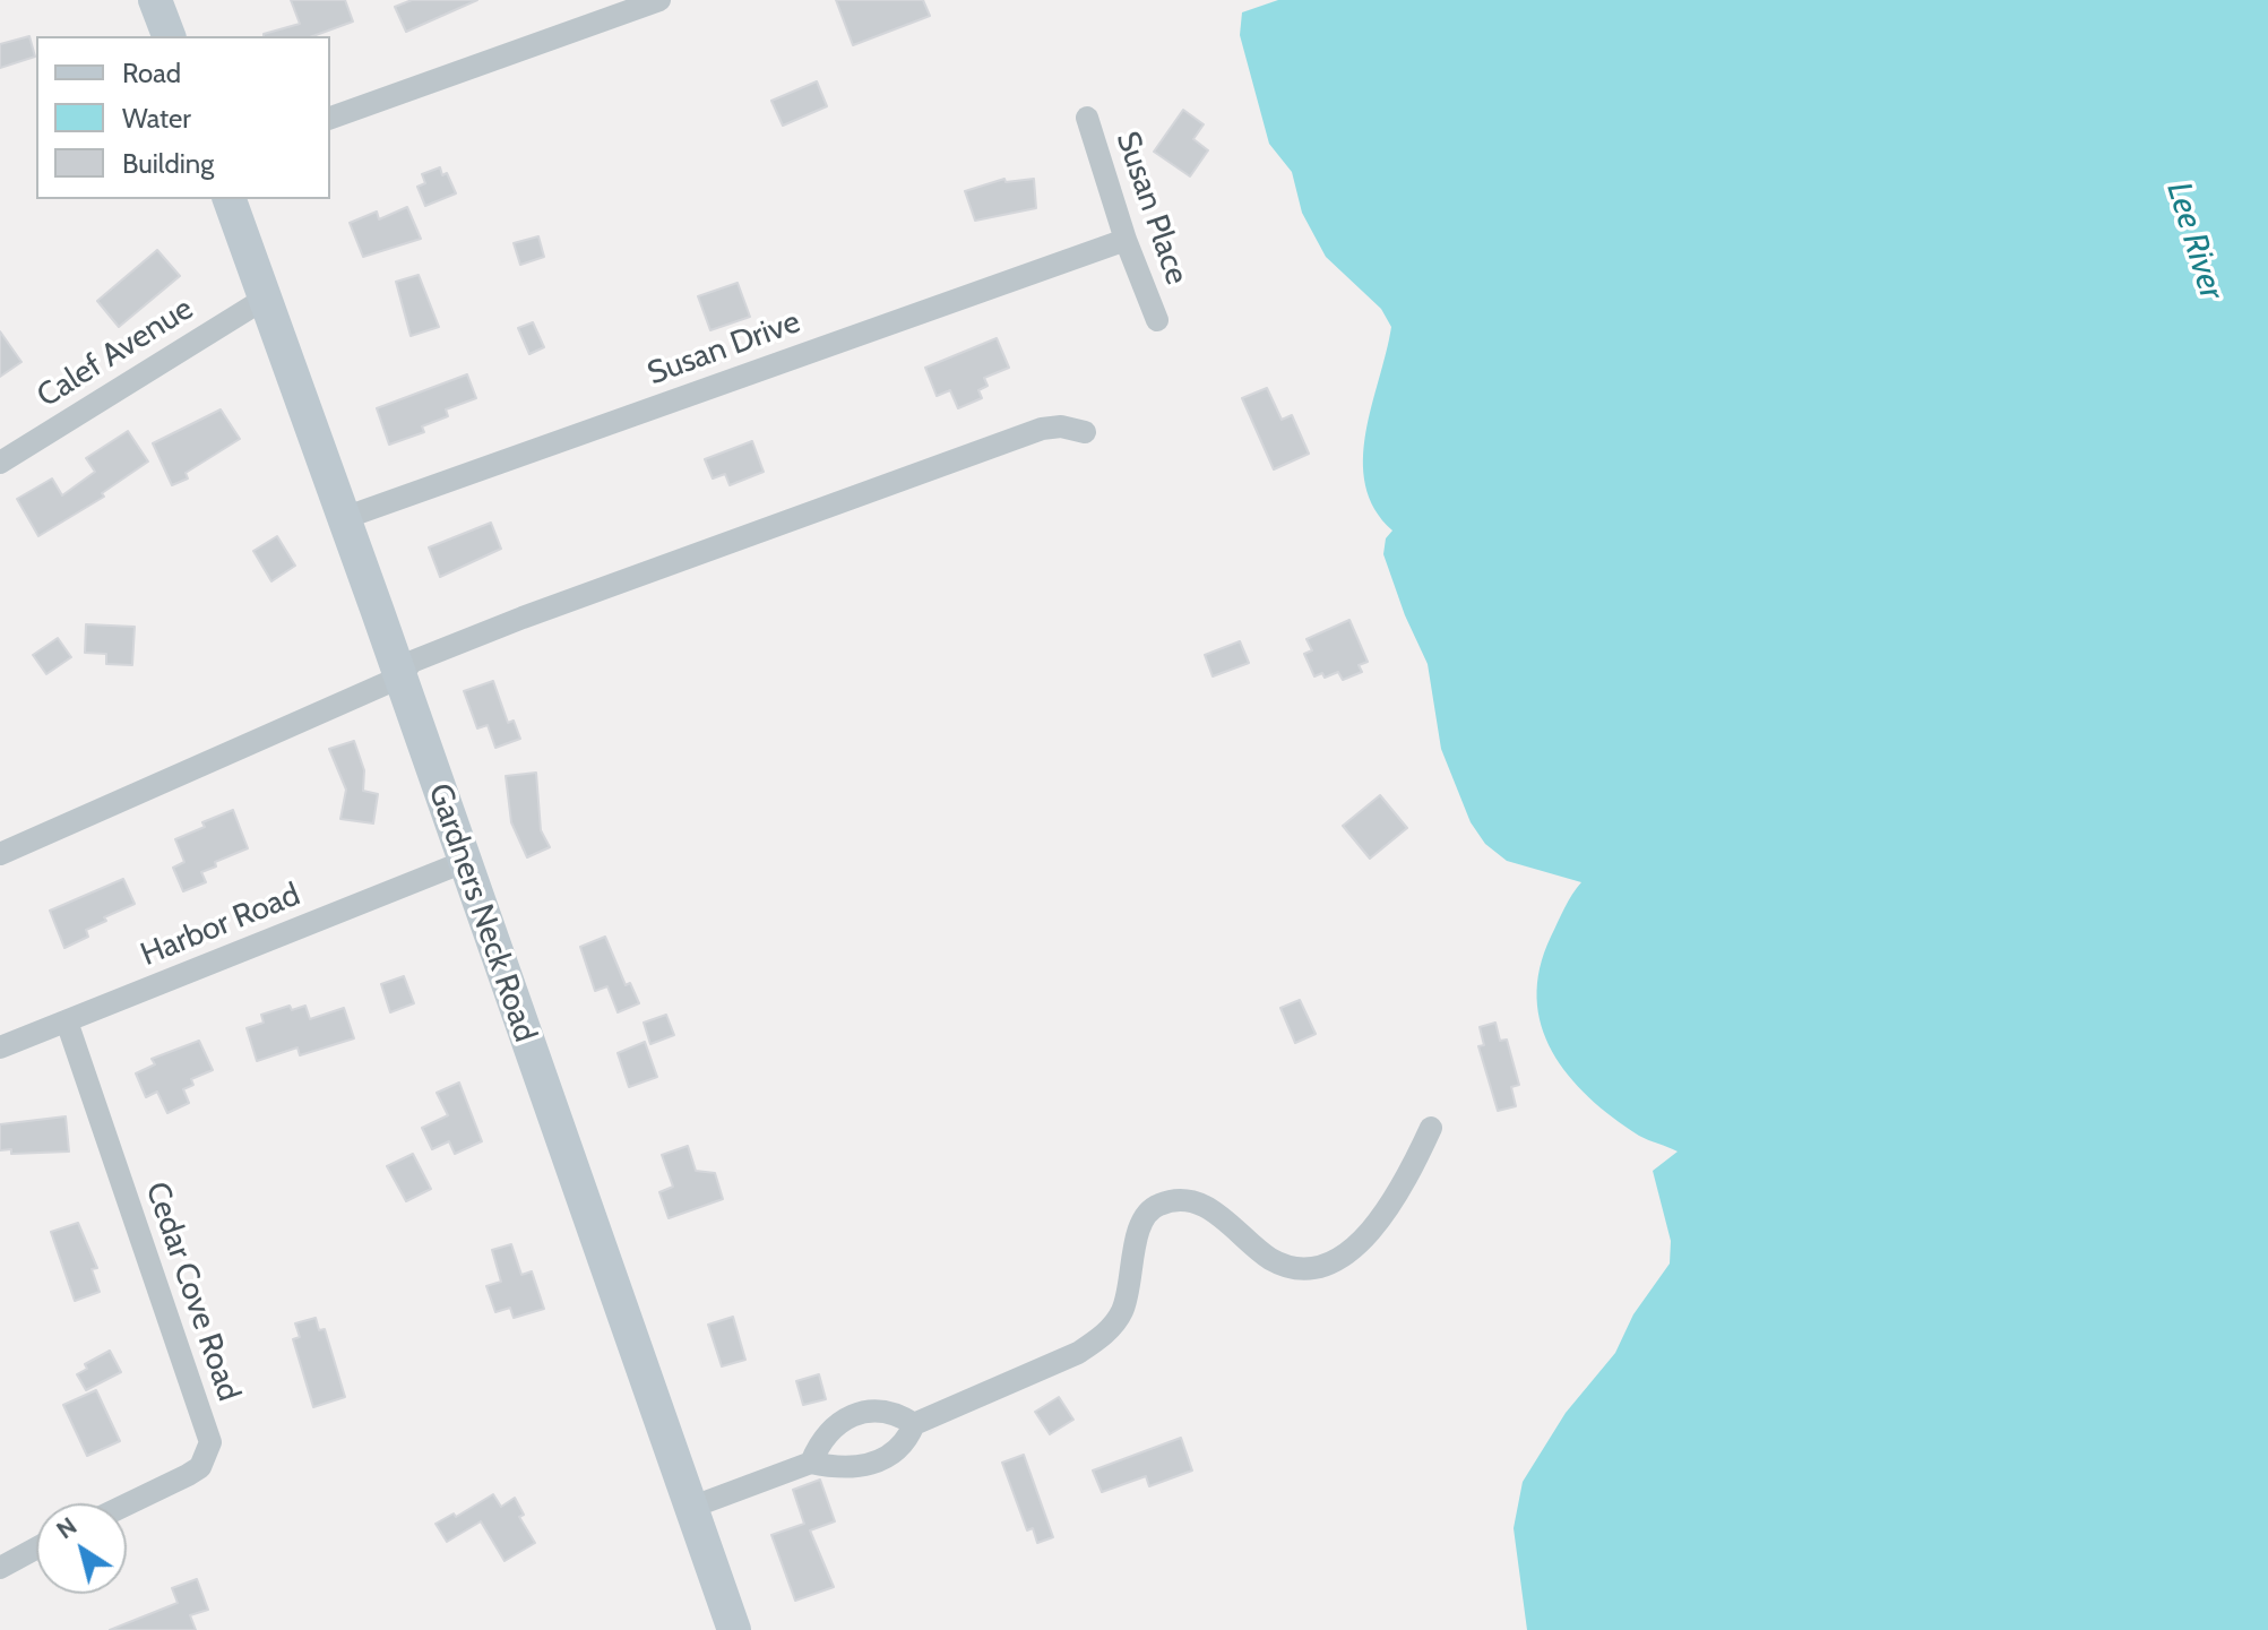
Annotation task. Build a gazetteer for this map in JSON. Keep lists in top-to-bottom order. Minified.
{"streets":{"street":["Susan Place","Susan Drive","Calef Avenue","Gardners Neck Road","Harbor Road","Cedar Cove Road"]},"crossings":[["Susan Place","Susan Drive"],["Susan Drive","Gardners Neck Road"],["Calef Avenue","Gardners Neck Road"],["Gardners Neck Road","Harbor Road"],["Harbor Road","Cedar Cove Road"]],"water":["Lee River"],"legend":["Road","Water","Building"],"north":"top left"}
